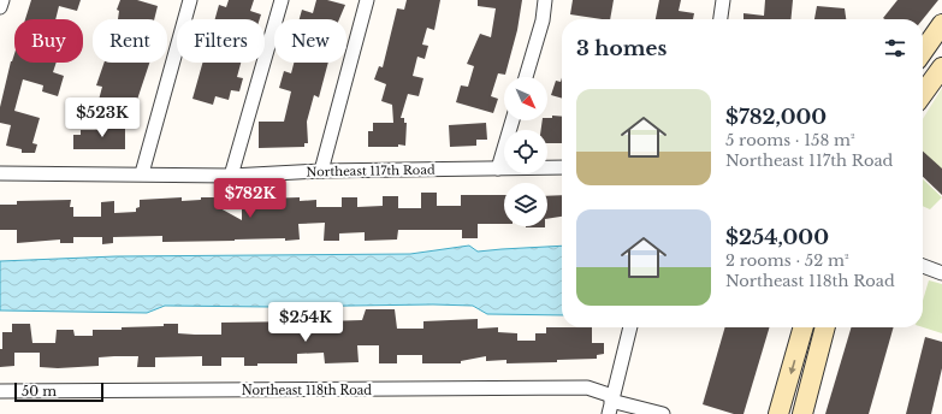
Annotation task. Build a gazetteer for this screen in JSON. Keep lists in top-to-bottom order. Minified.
{"streets":{"street":["Northeast 117th Road","Northeast 118th Road"]},"scale_bar":"50 m","north":"bottom right","page":{"chip":["Buy","Rent","Filters","New"],"heading":"3 homes","list":[{"name":"$782,000","note":"5 rooms · 158 m² · Northeast 117th Road"},{"name":"$254,000","note":"2 rooms · 52 m² · Northeast 118th Road"}],"price":["$523K","$782K","$254K"],"scale":"50 m"}}
